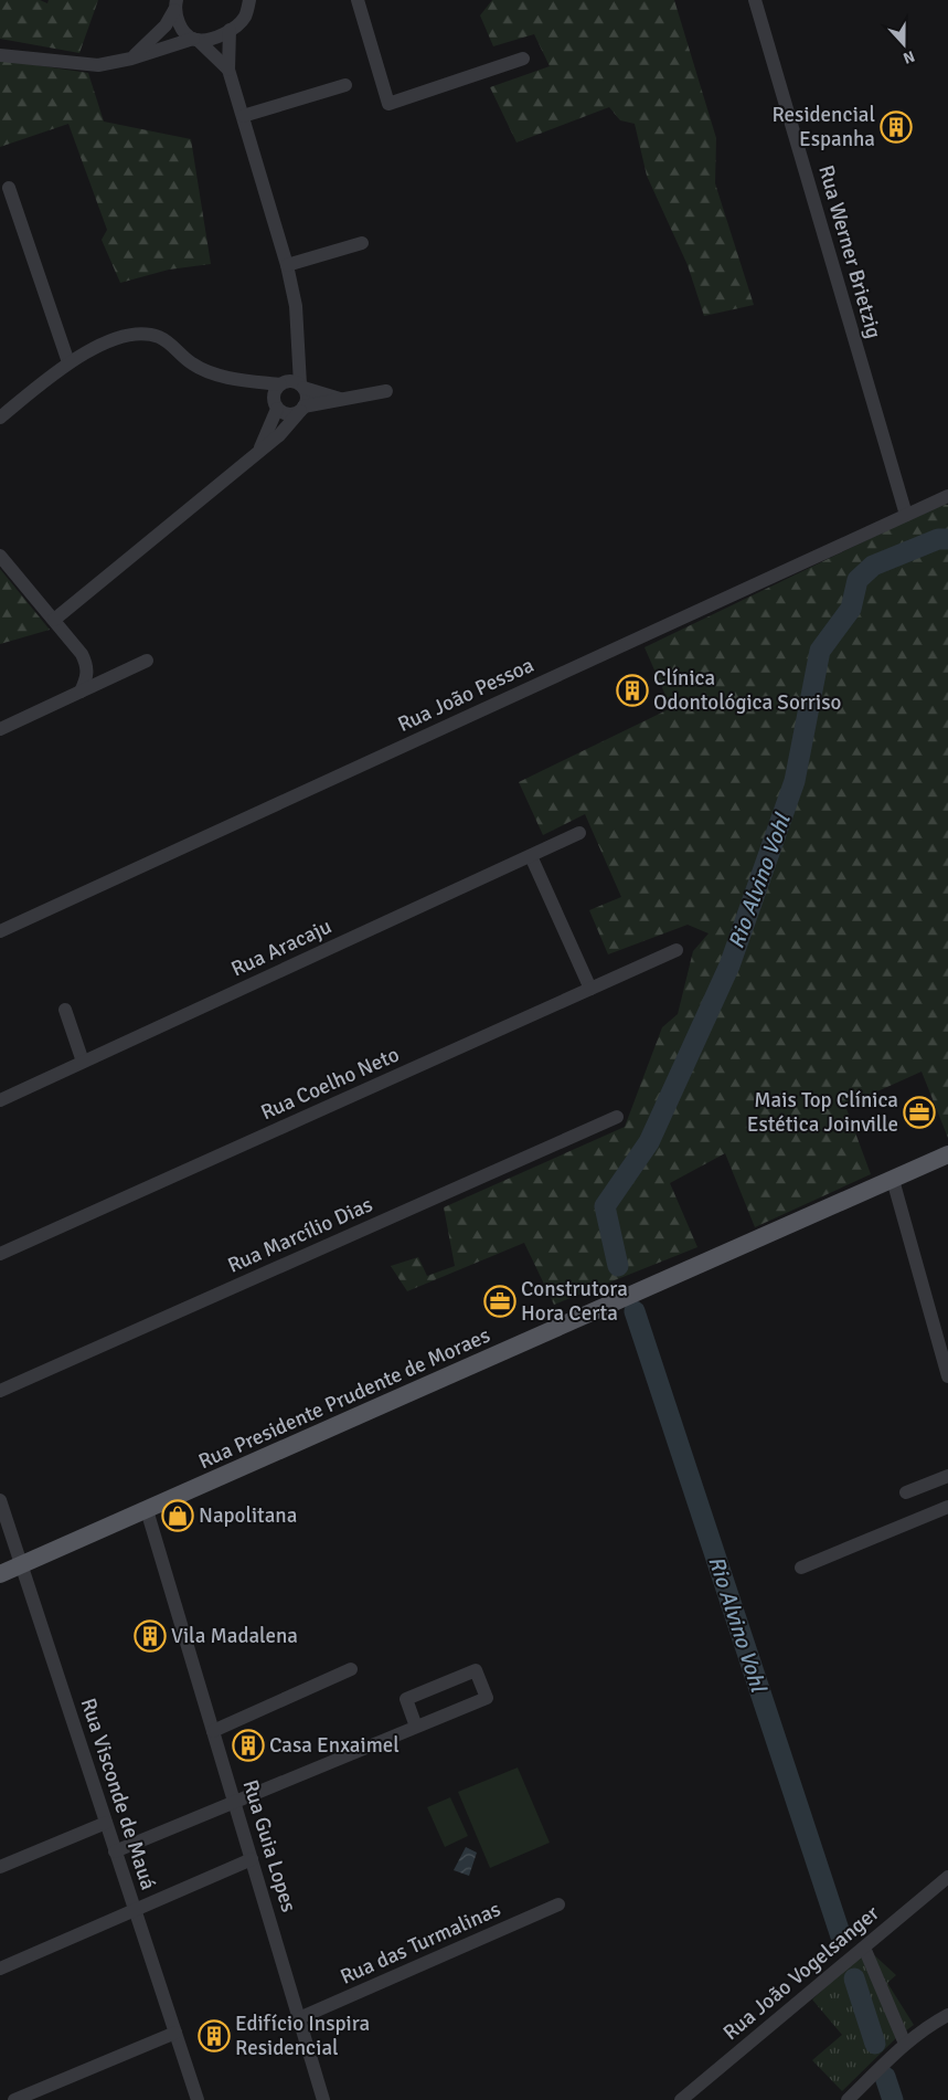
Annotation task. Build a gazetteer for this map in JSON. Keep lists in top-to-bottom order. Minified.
{"streets":{"main road":["Rua Presidente Prudente de Moraes"],"street":["Rua Werner Brietzig","Rua João Pessoa","Rua Aracaju","Rua Coelho Neto","Rua Marcílio Dias","Rua Visconde de Mauá","Rua Guia Lopes","Rua das Turmalinas","Rua João Vogelsanger"]},"crossings":[["Rua Werner Brietzig","Rua João Pessoa"],["Rua Presidente Prudente de Moraes","Rua Visconde de Mauá"],["Rua Presidente Prudente de Moraes","Rua Guia Lopes"],["Rua Guia Lopes","Rua das Turmalinas"]],"water":["Rio Alvino Vohl"],"places":{"building":["Residencial Espanha","Clínica Odontológica Sorriso","Vila Madalena","Casa Enxaimel","Edifício Inspira Residencial"],"office":["Mais Top Clínica Estética Joinville","Construtora Hora Certa"],"shop":["Napolitana"]},"north":"bottom"}
